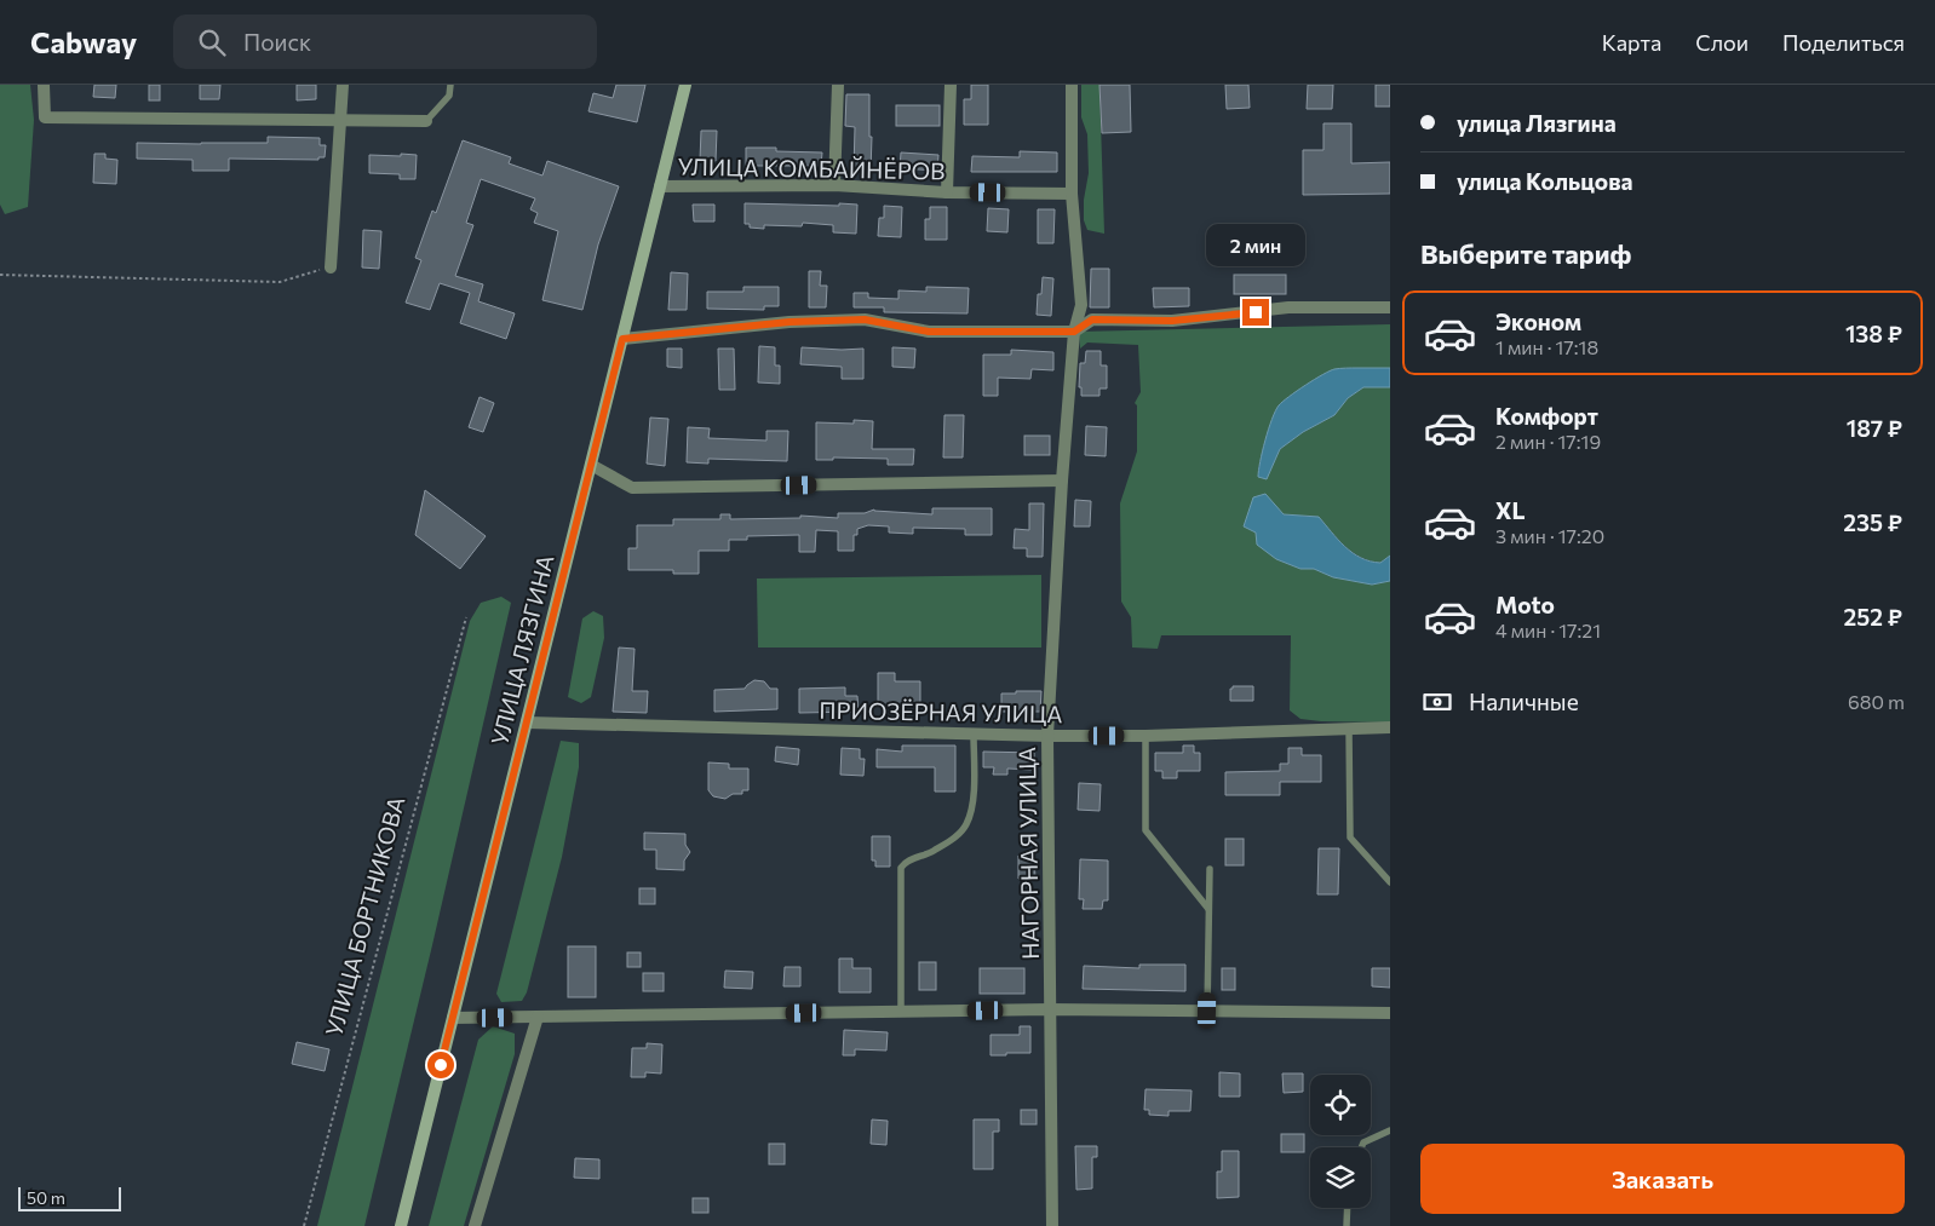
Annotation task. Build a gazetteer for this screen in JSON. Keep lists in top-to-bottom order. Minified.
{"streets":{"main road":["УЛИЦА ЛЯЗГИНА"],"street":["УЛИЦА КОМБАЙНЁРОВ","ПРИОЗЁРНАЯ УЛИЦА","НАГОРНАЯ УЛИЦА"],"path":["УЛИЦА БОРТНИКОВА"]},"crossings":[["УЛИЦА КОМБАЙНЁРОВ","УЛИЦА ЛЯЗГИНА"],["УЛИЦА КОМБАЙНЁРОВ","НАГОРНАЯ УЛИЦА"],["УЛИЦА ЛЯЗГИНА","ПРИОЗЁРНАЯ УЛИЦА"],["ПРИОЗЁРНАЯ УЛИЦА","НАГОРНАЯ УЛИЦА"]],"scale_bar":"50 m","page":{"header":"Cabway","search":"Поиск","nav":["Карта","Слои","Поделиться"],"banner":["улица Лязгина","улица Кольцова"],"heading":"Выберите тариф","bubble":"2 мин","list":[{"name":"Эконом","note":"1 мин · 17:18","value":"138 ₽"},{"name":"Комфорт","note":"2 мин · 17:19","value":"187 ₽"},{"name":"XL","note":"3 мин · 17:20","value":"235 ₽"},{"name":"Moto","note":"4 мин · 17:21","value":"252 ₽"}],"pay":["Наличные","680 m"],"buttons":"Заказать","scale":"50 m"}}
